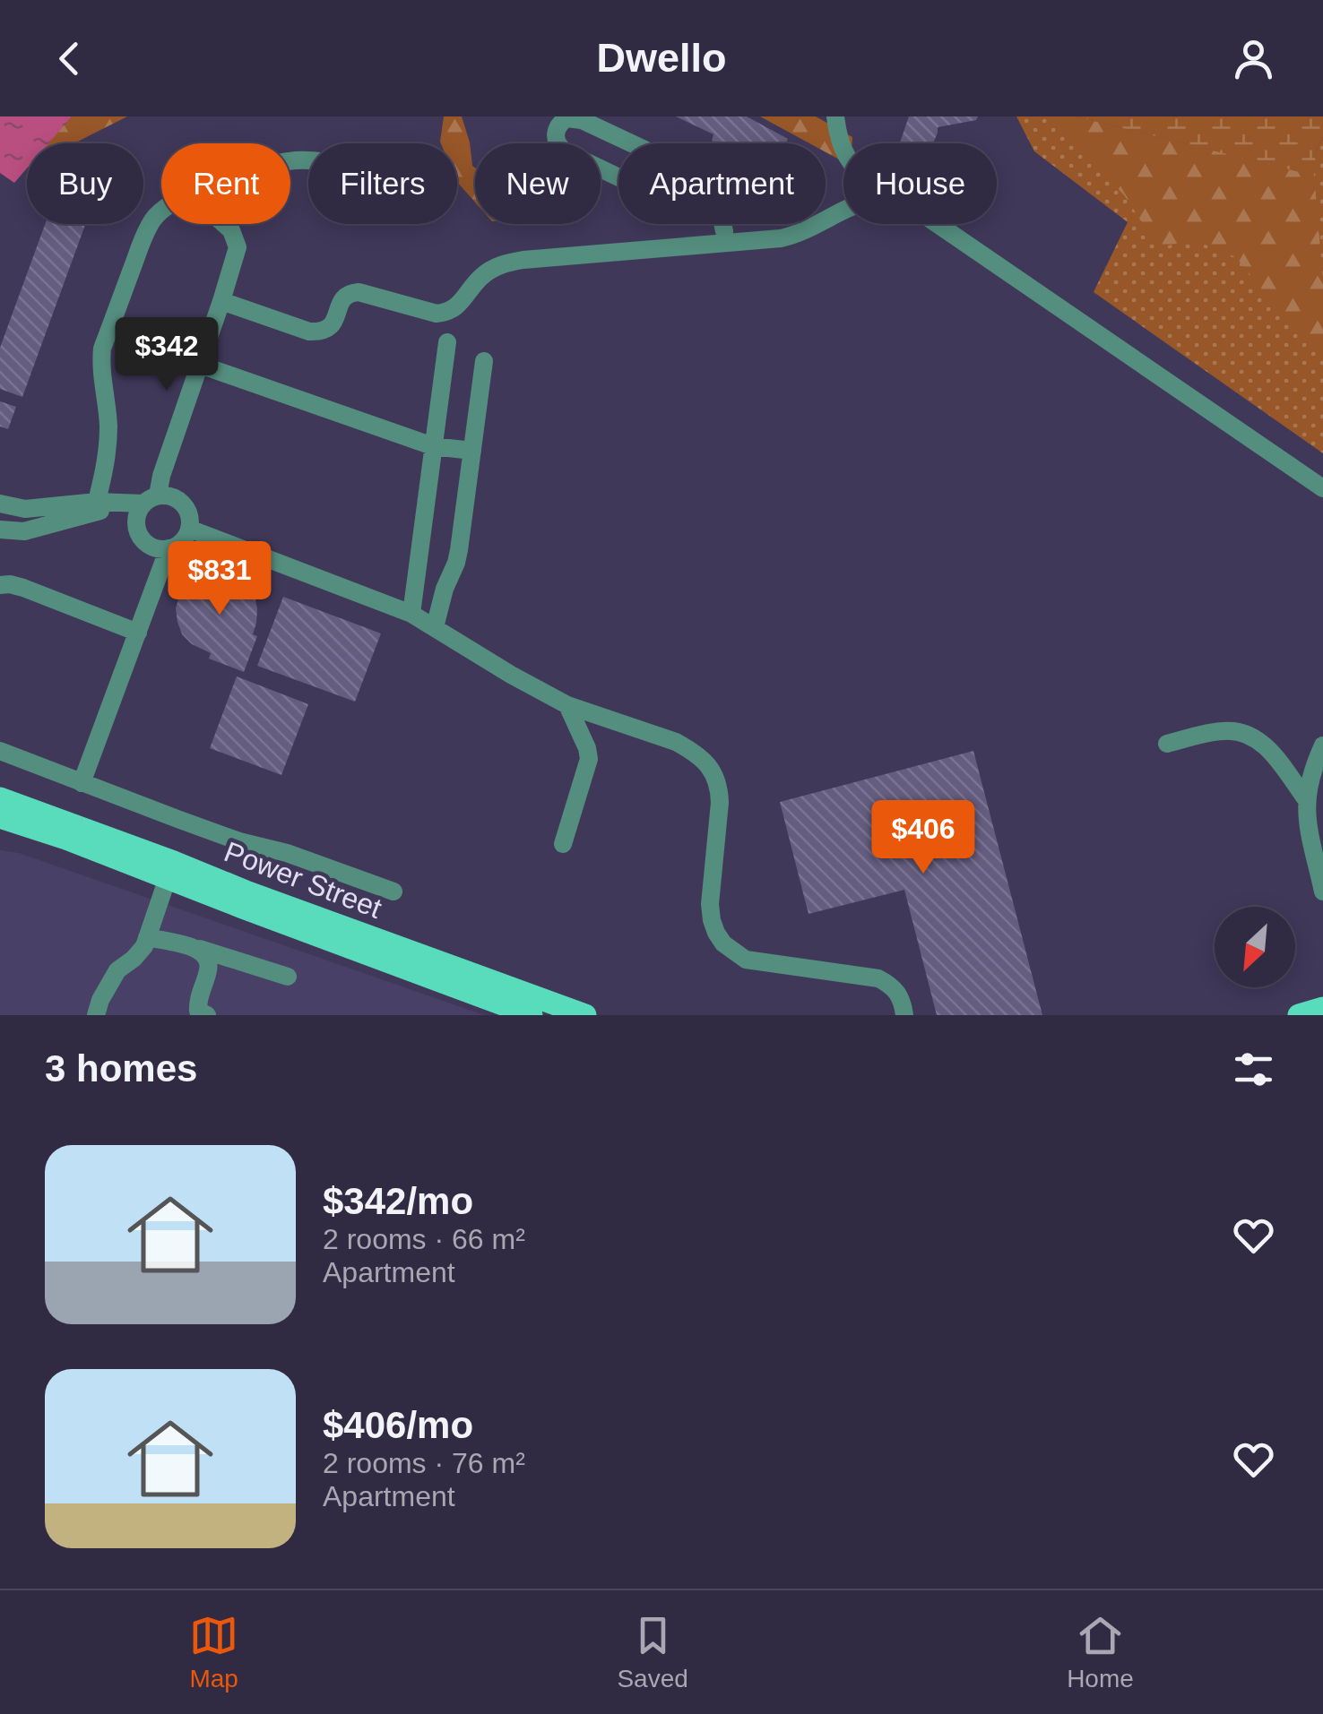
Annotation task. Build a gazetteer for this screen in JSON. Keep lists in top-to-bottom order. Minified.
{"streets":{"main road":["Power Street"]},"north":"bottom left","page":{"header":"Dwello","chip":["Buy","Rent","Filters","New","Apartment","House"],"price":["$342","$831","$406"],"heading":"3 homes","list":[{"name":"$342/mo","note":"2 rooms · 66 m² · Apartment"},{"name":"$406/mo","note":"2 rooms · 76 m² · Apartment"}],"tabs":["Map","Saved","Home"]}}
